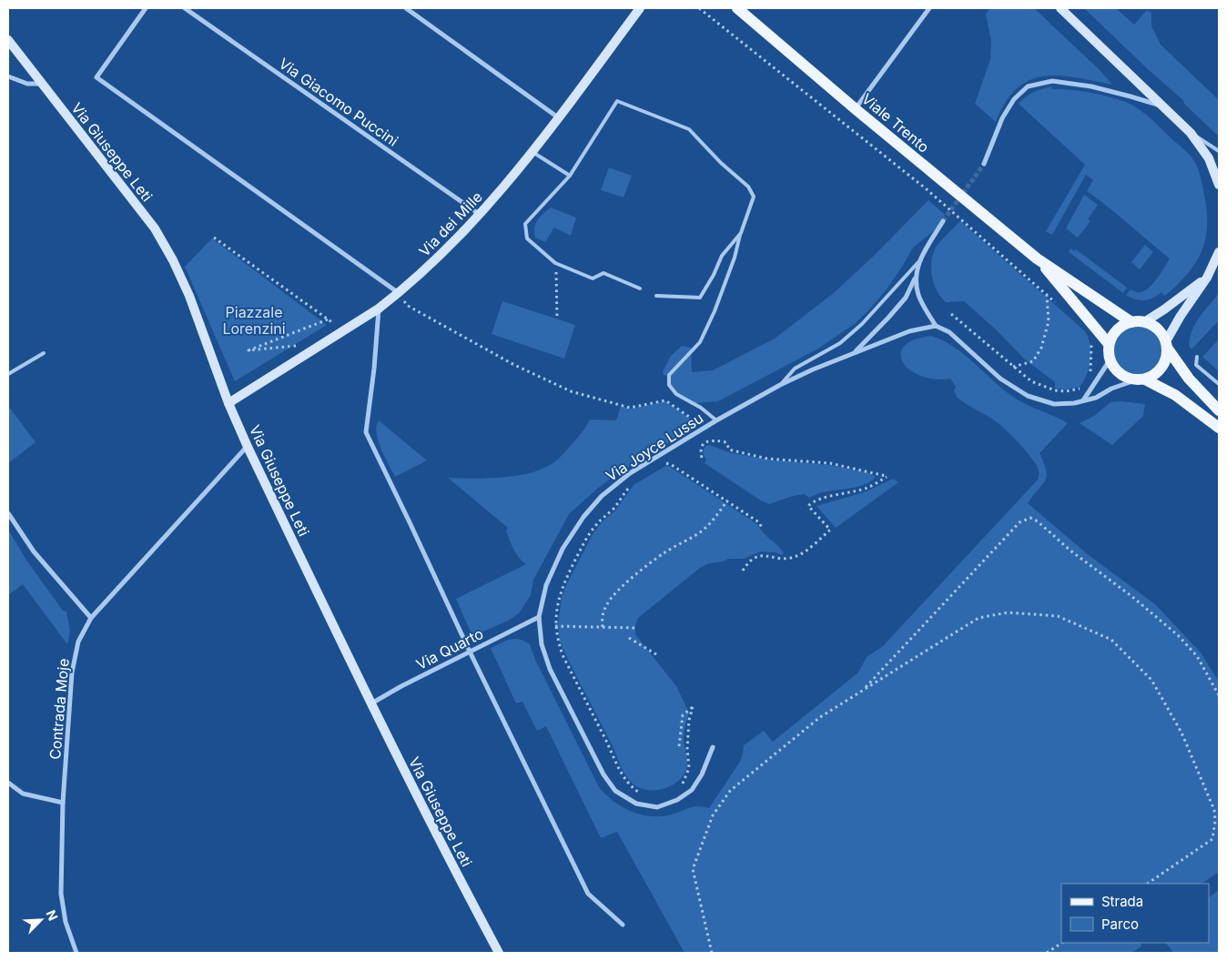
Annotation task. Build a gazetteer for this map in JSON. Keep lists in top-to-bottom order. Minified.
{"streets":{"main road":["Viale Trento","Via Giuseppe Leti","Via dei Mille"],"street":["Via Giacomo Puccini","Via Joyce Lussu","Via Quarto","Contrada Moje"]},"crossings":[["Via Giacomo Puccini","Via dei Mille"],["Via Giuseppe Leti","Via dei Mille"],["Via Giuseppe Leti","Via Quarto"],["Via Giuseppe Leti","Contrada Moje"],["Via Joyce Lussu","Via Quarto"]],"parks":["Piazzale Lorenzini"],"legend":["Strada","Parco"],"north":"top right"}
